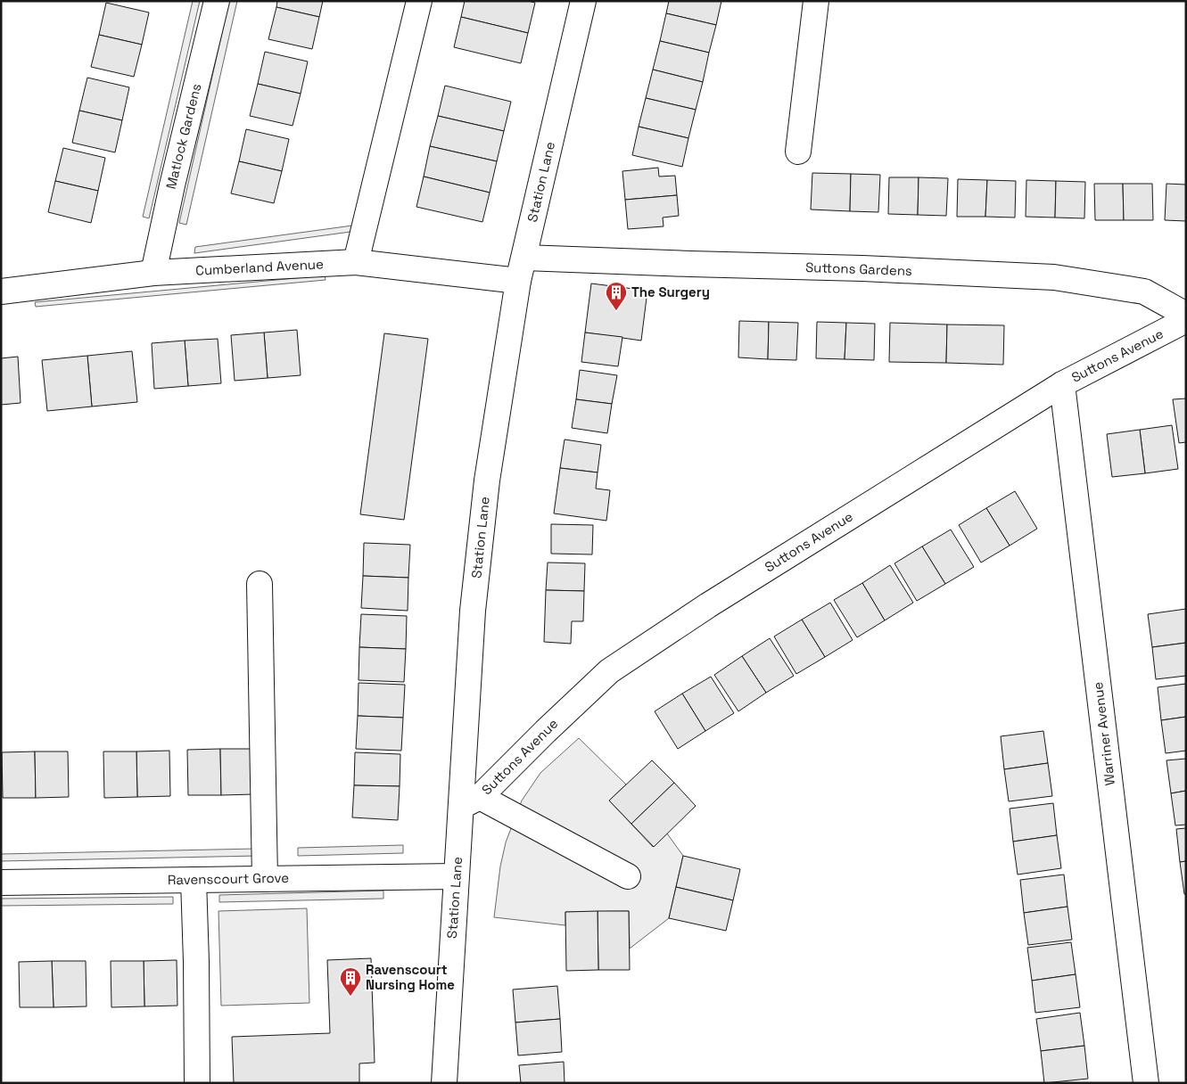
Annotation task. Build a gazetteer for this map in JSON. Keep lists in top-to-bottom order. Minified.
{"streets":{"street":["Matlock Gardens","Station Lane","Cumberland Avenue","Suttons Gardens","Suttons Avenue","Warriner Avenue","Ravenscourt Grove"]},"crossings":[["Matlock Gardens","Cumberland Avenue"],["Station Lane","Cumberland Avenue"],["Station Lane","Suttons Gardens"],["Station Lane","Suttons Avenue"],["Station Lane","Ravenscourt Grove"],["Suttons Avenue","Warriner Avenue"]],"places":{"building":["The Surgery","Ravenscourt Nursing Home"]}}
